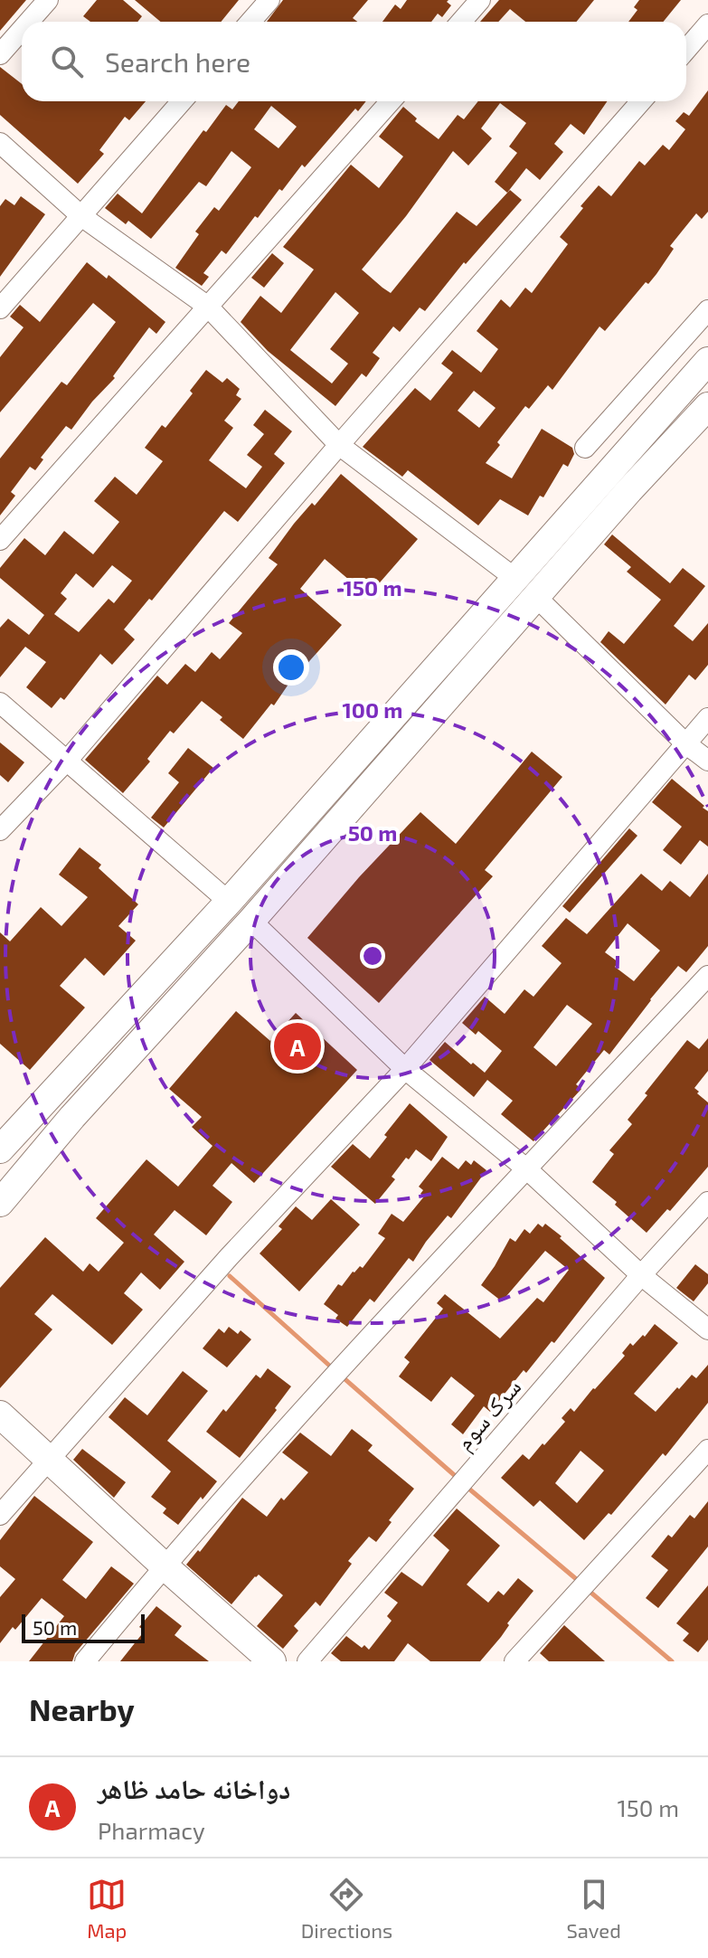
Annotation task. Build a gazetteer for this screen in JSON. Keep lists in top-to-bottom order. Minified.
{"streets":{"street":["سرک سوم"]},"scale_bar":"50 m","page":{"search":"Search here","pins":"A","scale":"50 m","heading":"Nearby","list":[{"mark":"A","name":"دواخانه حامد ظاهر","note":"Pharmacy","value":"150 m"}],"nav":["Map","Directions","Saved"]},"rings":["150 m","100 m","50 m"]}
